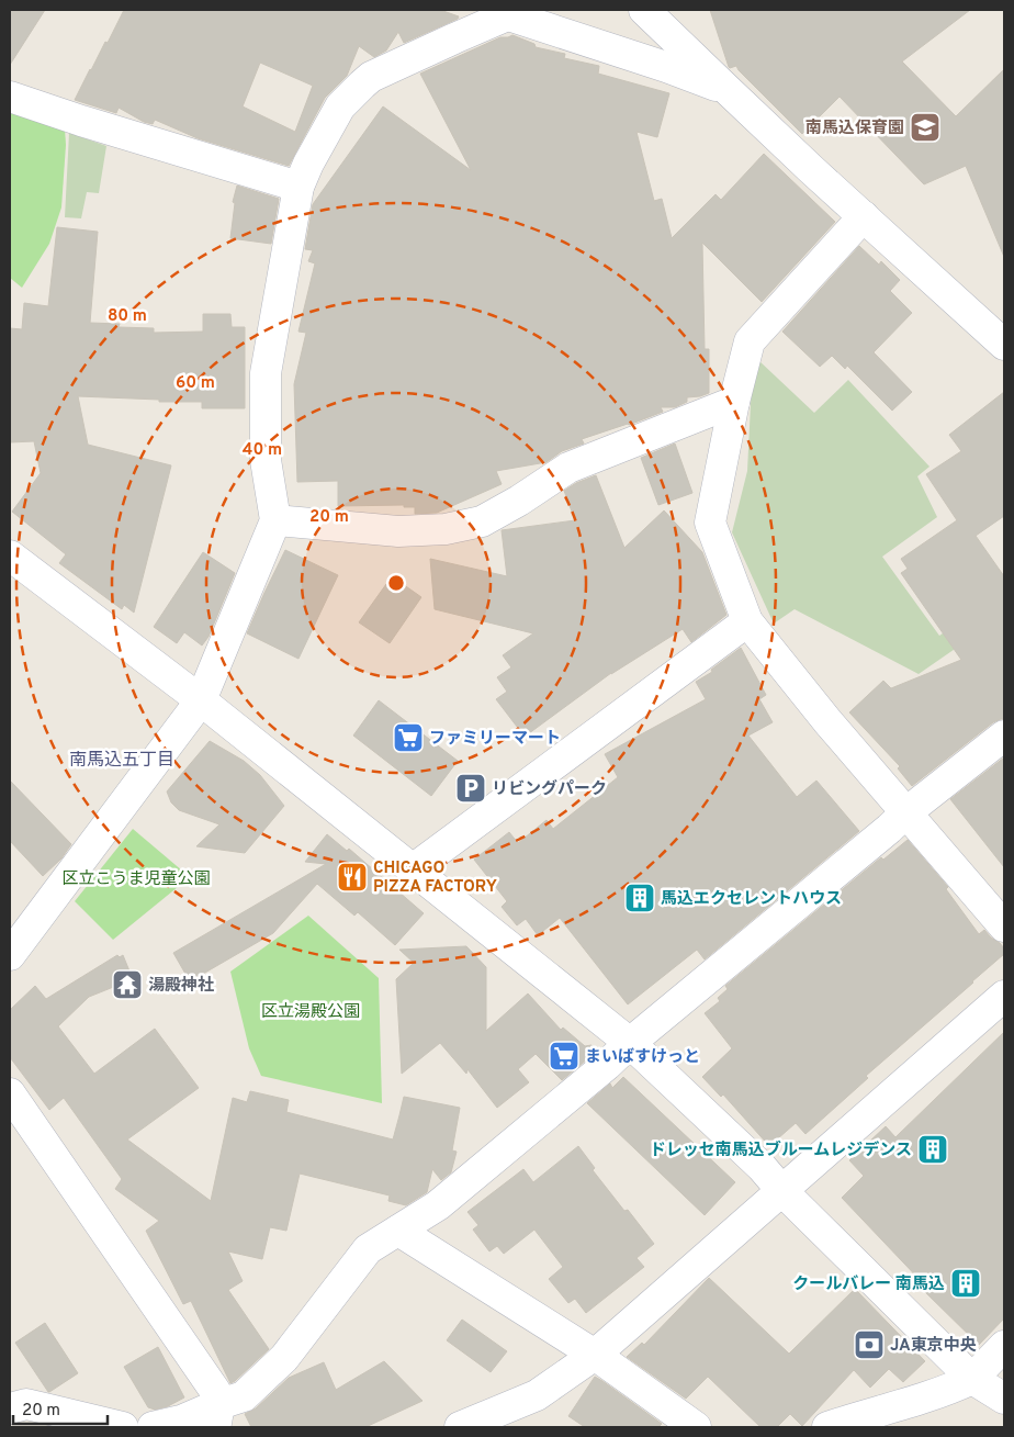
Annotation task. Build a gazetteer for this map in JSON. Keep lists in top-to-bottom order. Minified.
{"districts":["南馬込五丁目"],"parks":["区立こうま児童公園","区立湯殿公園"],"places":{"school or university":["南馬込保育園"],"supermarket":["ファミリーマート","まいばすけっと"],"parking":["リビングパーク"],"restaurant":["CHICAGO PIZZA FACTORY"],"building":["馬込エクセレントハウス","ドレッセ南馬込ブルームレジデンス","クールバレー 南馬込"],"temple":["湯殿神社"],"bank":["JA東京中央"]},"scale_bar":"20 m","rings":["80 m","60 m","40 m","20 m"]}
